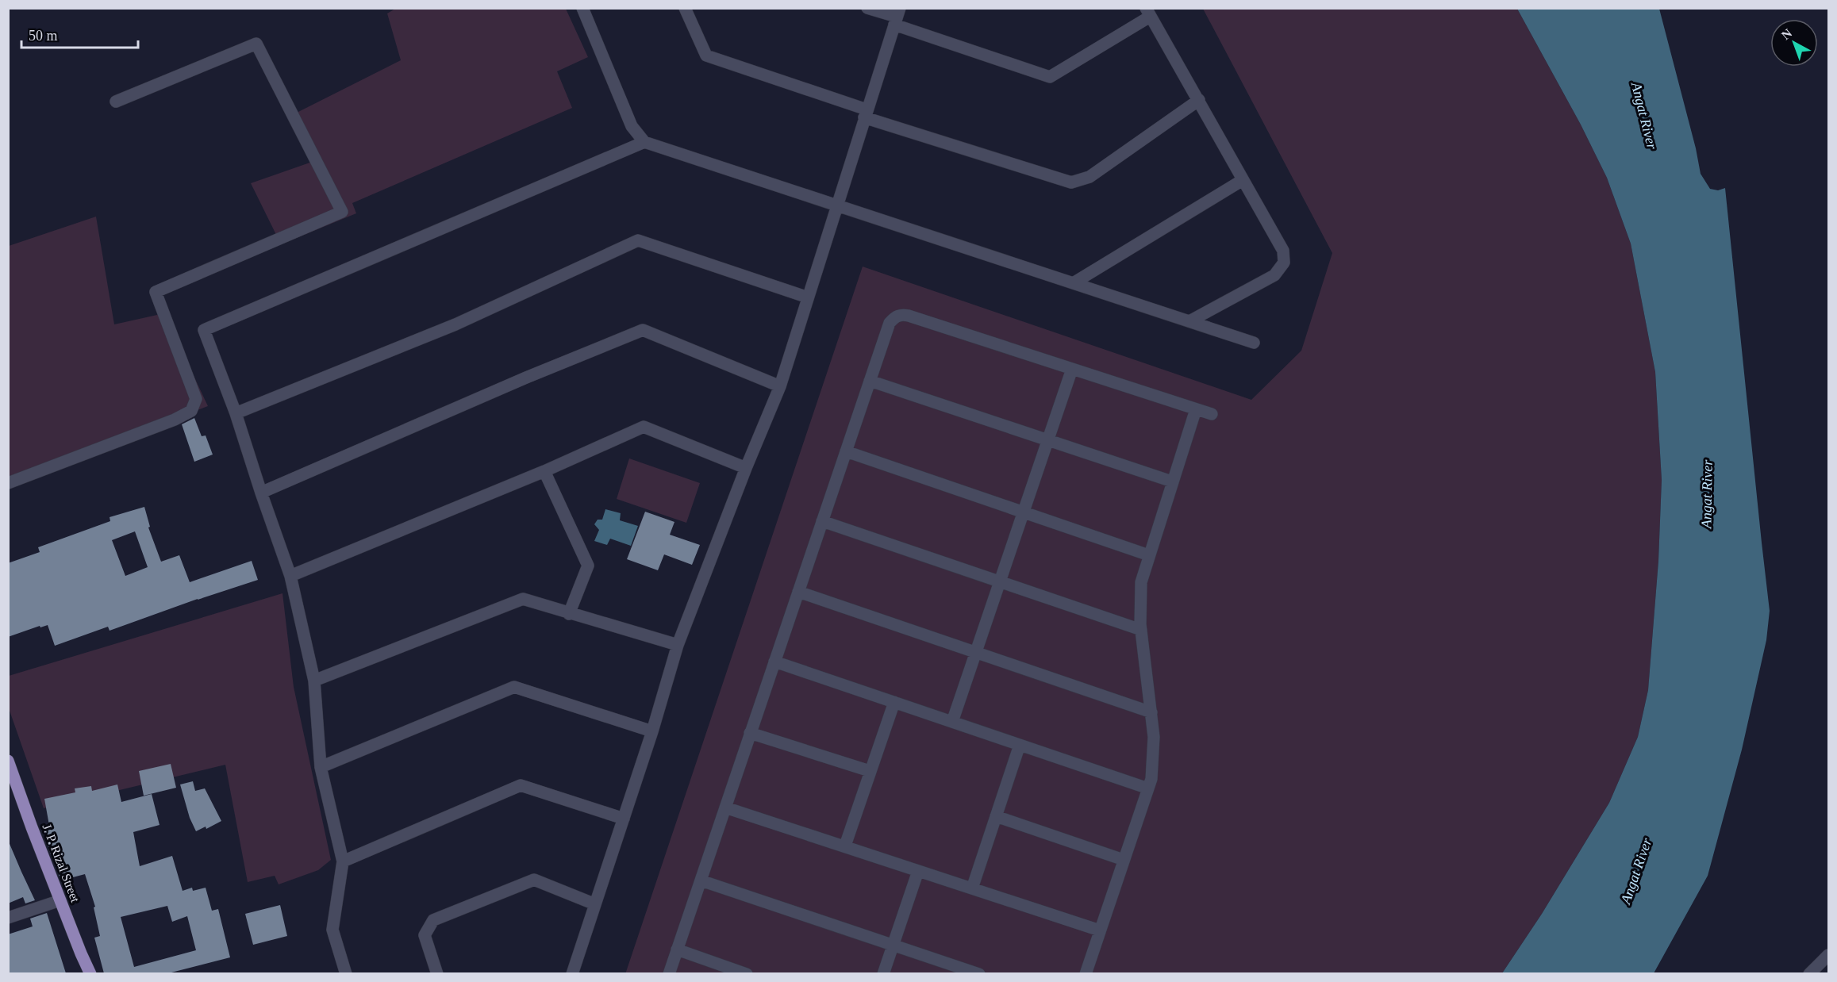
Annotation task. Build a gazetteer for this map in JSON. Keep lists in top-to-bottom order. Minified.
{"streets":{"main road":["J. P. Rizal Street"]},"water":["Angat River"],"scale_bar":"50 m","north":"top left"}
